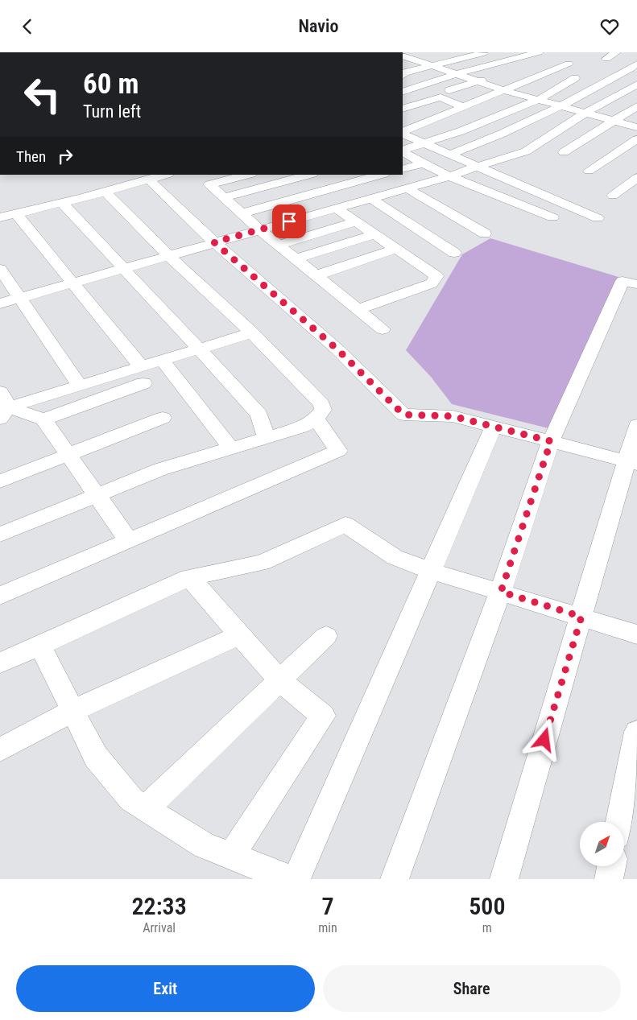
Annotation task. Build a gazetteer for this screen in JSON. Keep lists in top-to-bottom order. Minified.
{"north":"top right","page":{"header":"Navio","turn":["60 m","Turn left"],"then":"Then","eta":["22:33","Arrival","7","min","500","m"],"buttons":["Exit","Share"]}}
